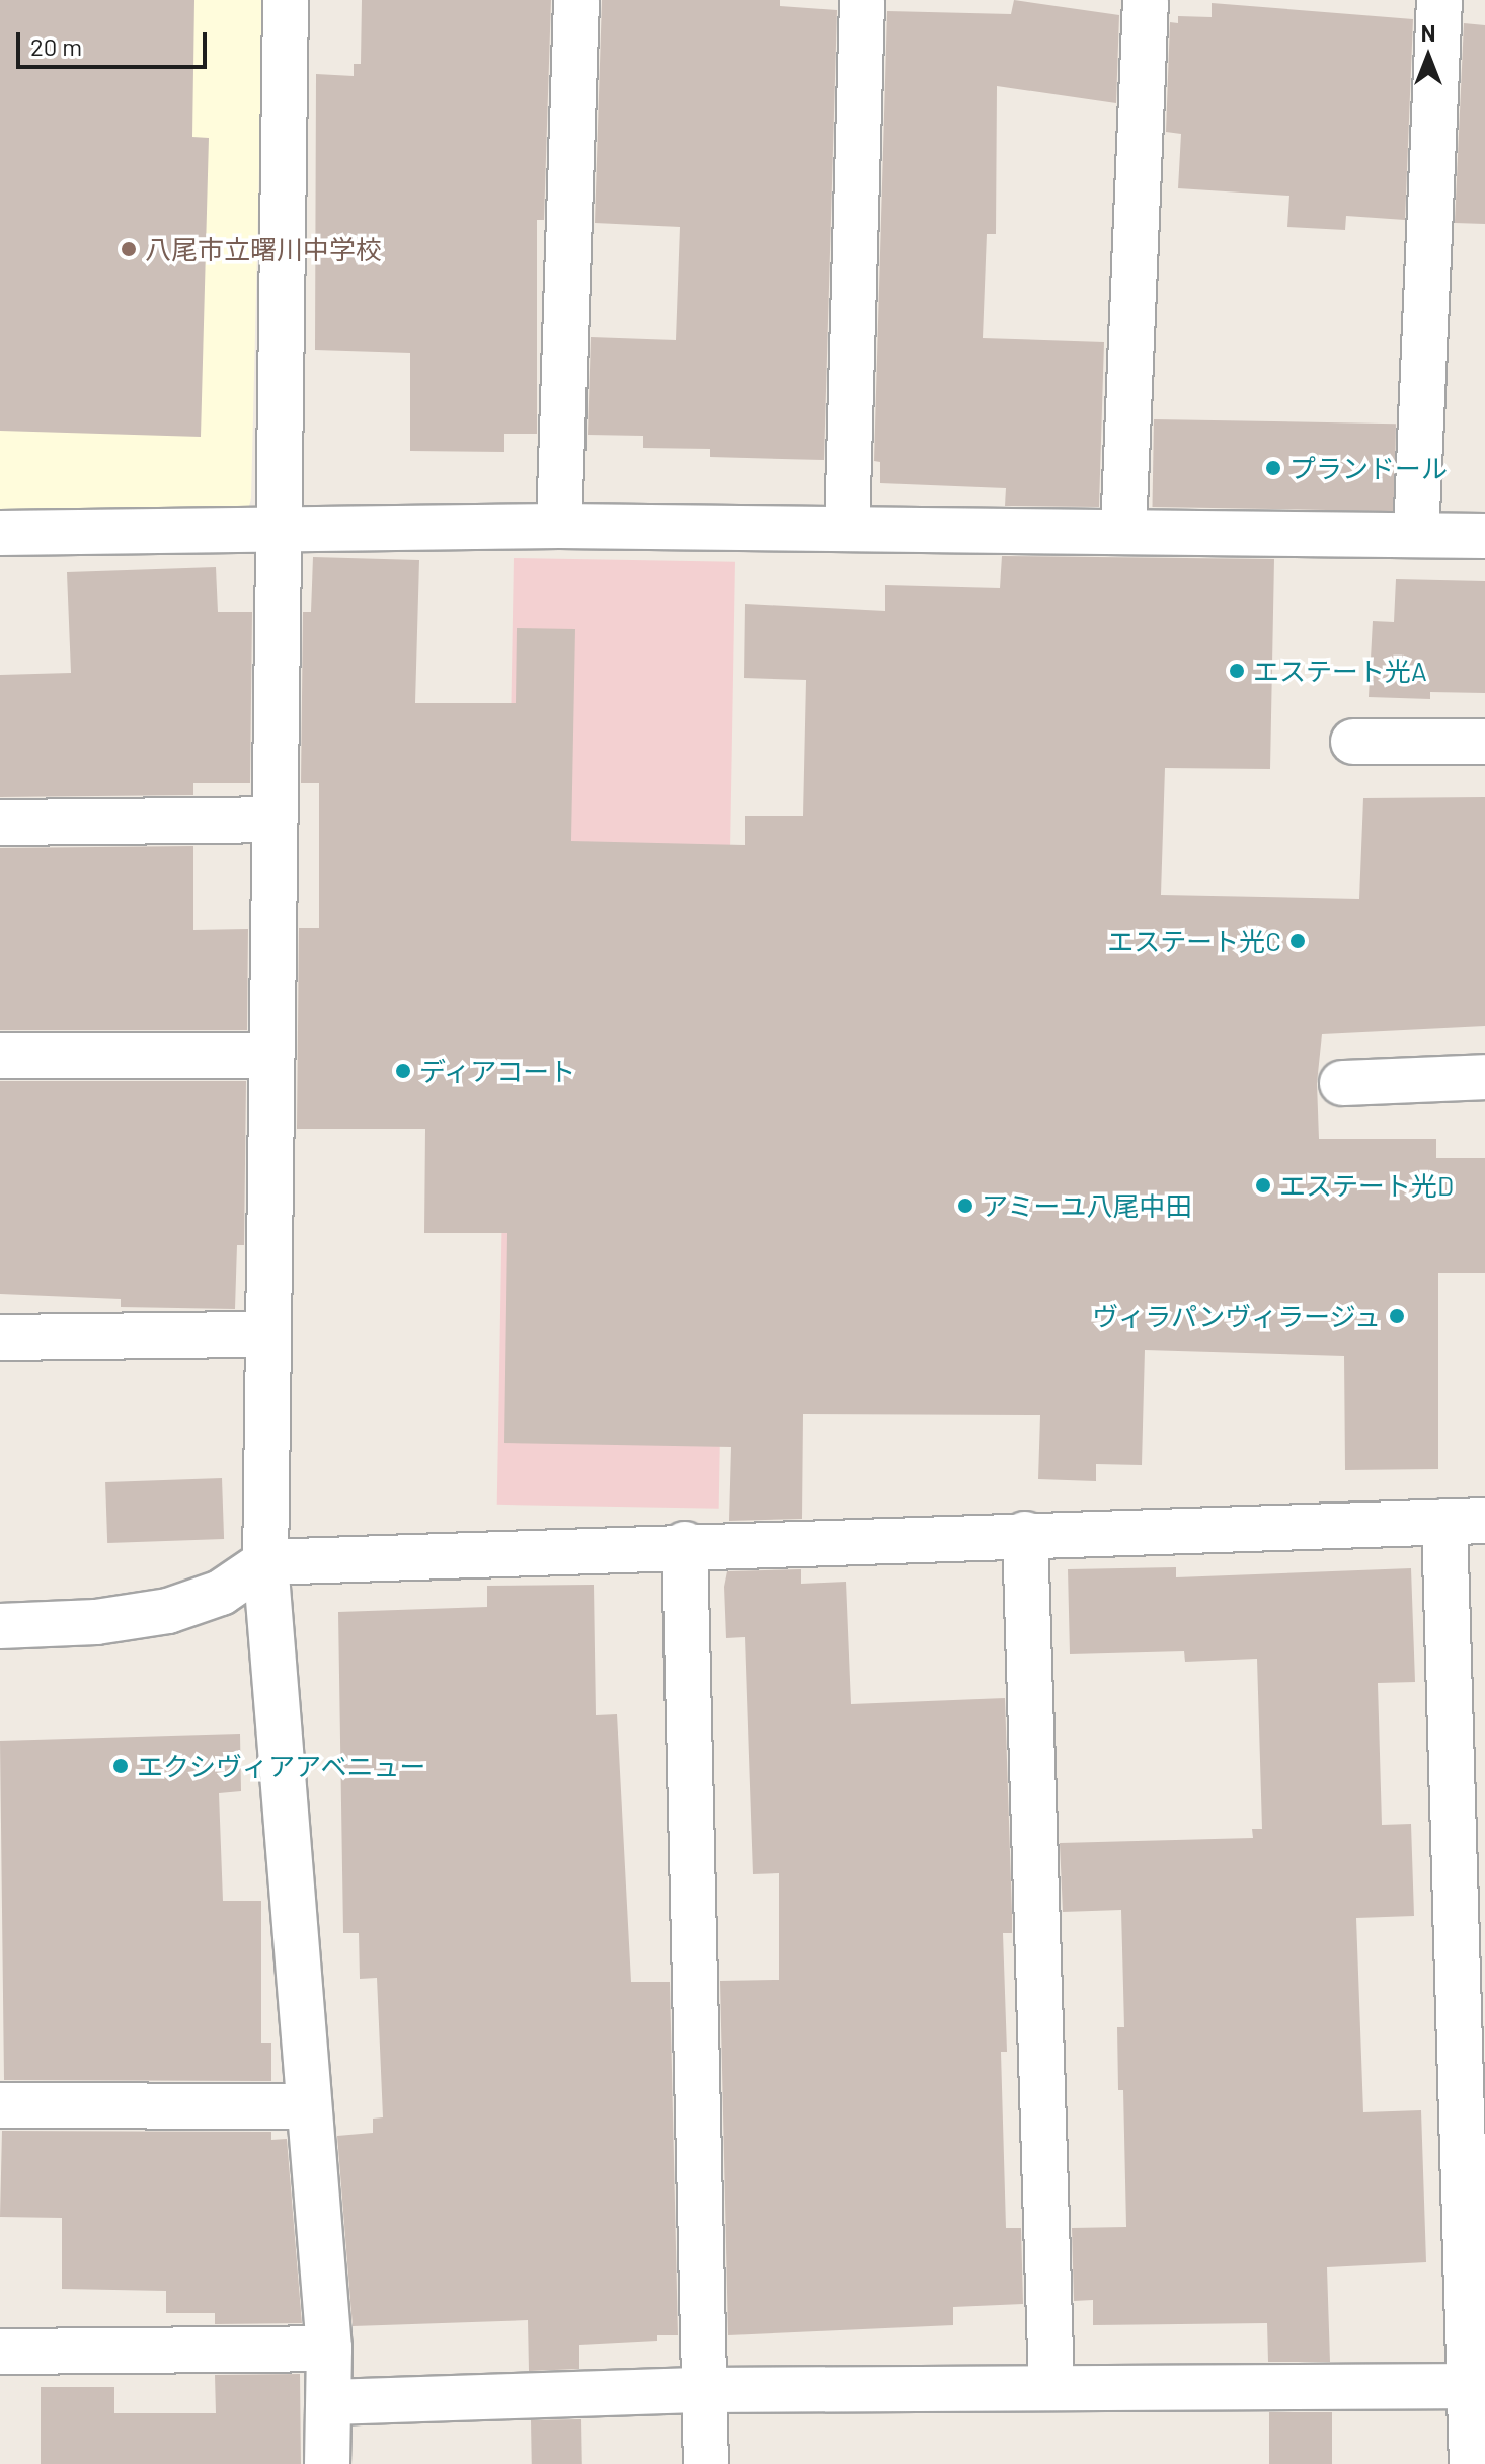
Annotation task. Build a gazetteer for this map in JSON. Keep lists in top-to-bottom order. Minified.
{"places":["八尾市立曙川中学校","プランドール","エステート光A","エステート光C","ディアコート","エステート光D","アミーユ八尾中田","ヴィラパンヴィラージュ","エクシヴィアアベニュー"],"scale_bar":"20 m","north":"top"}
